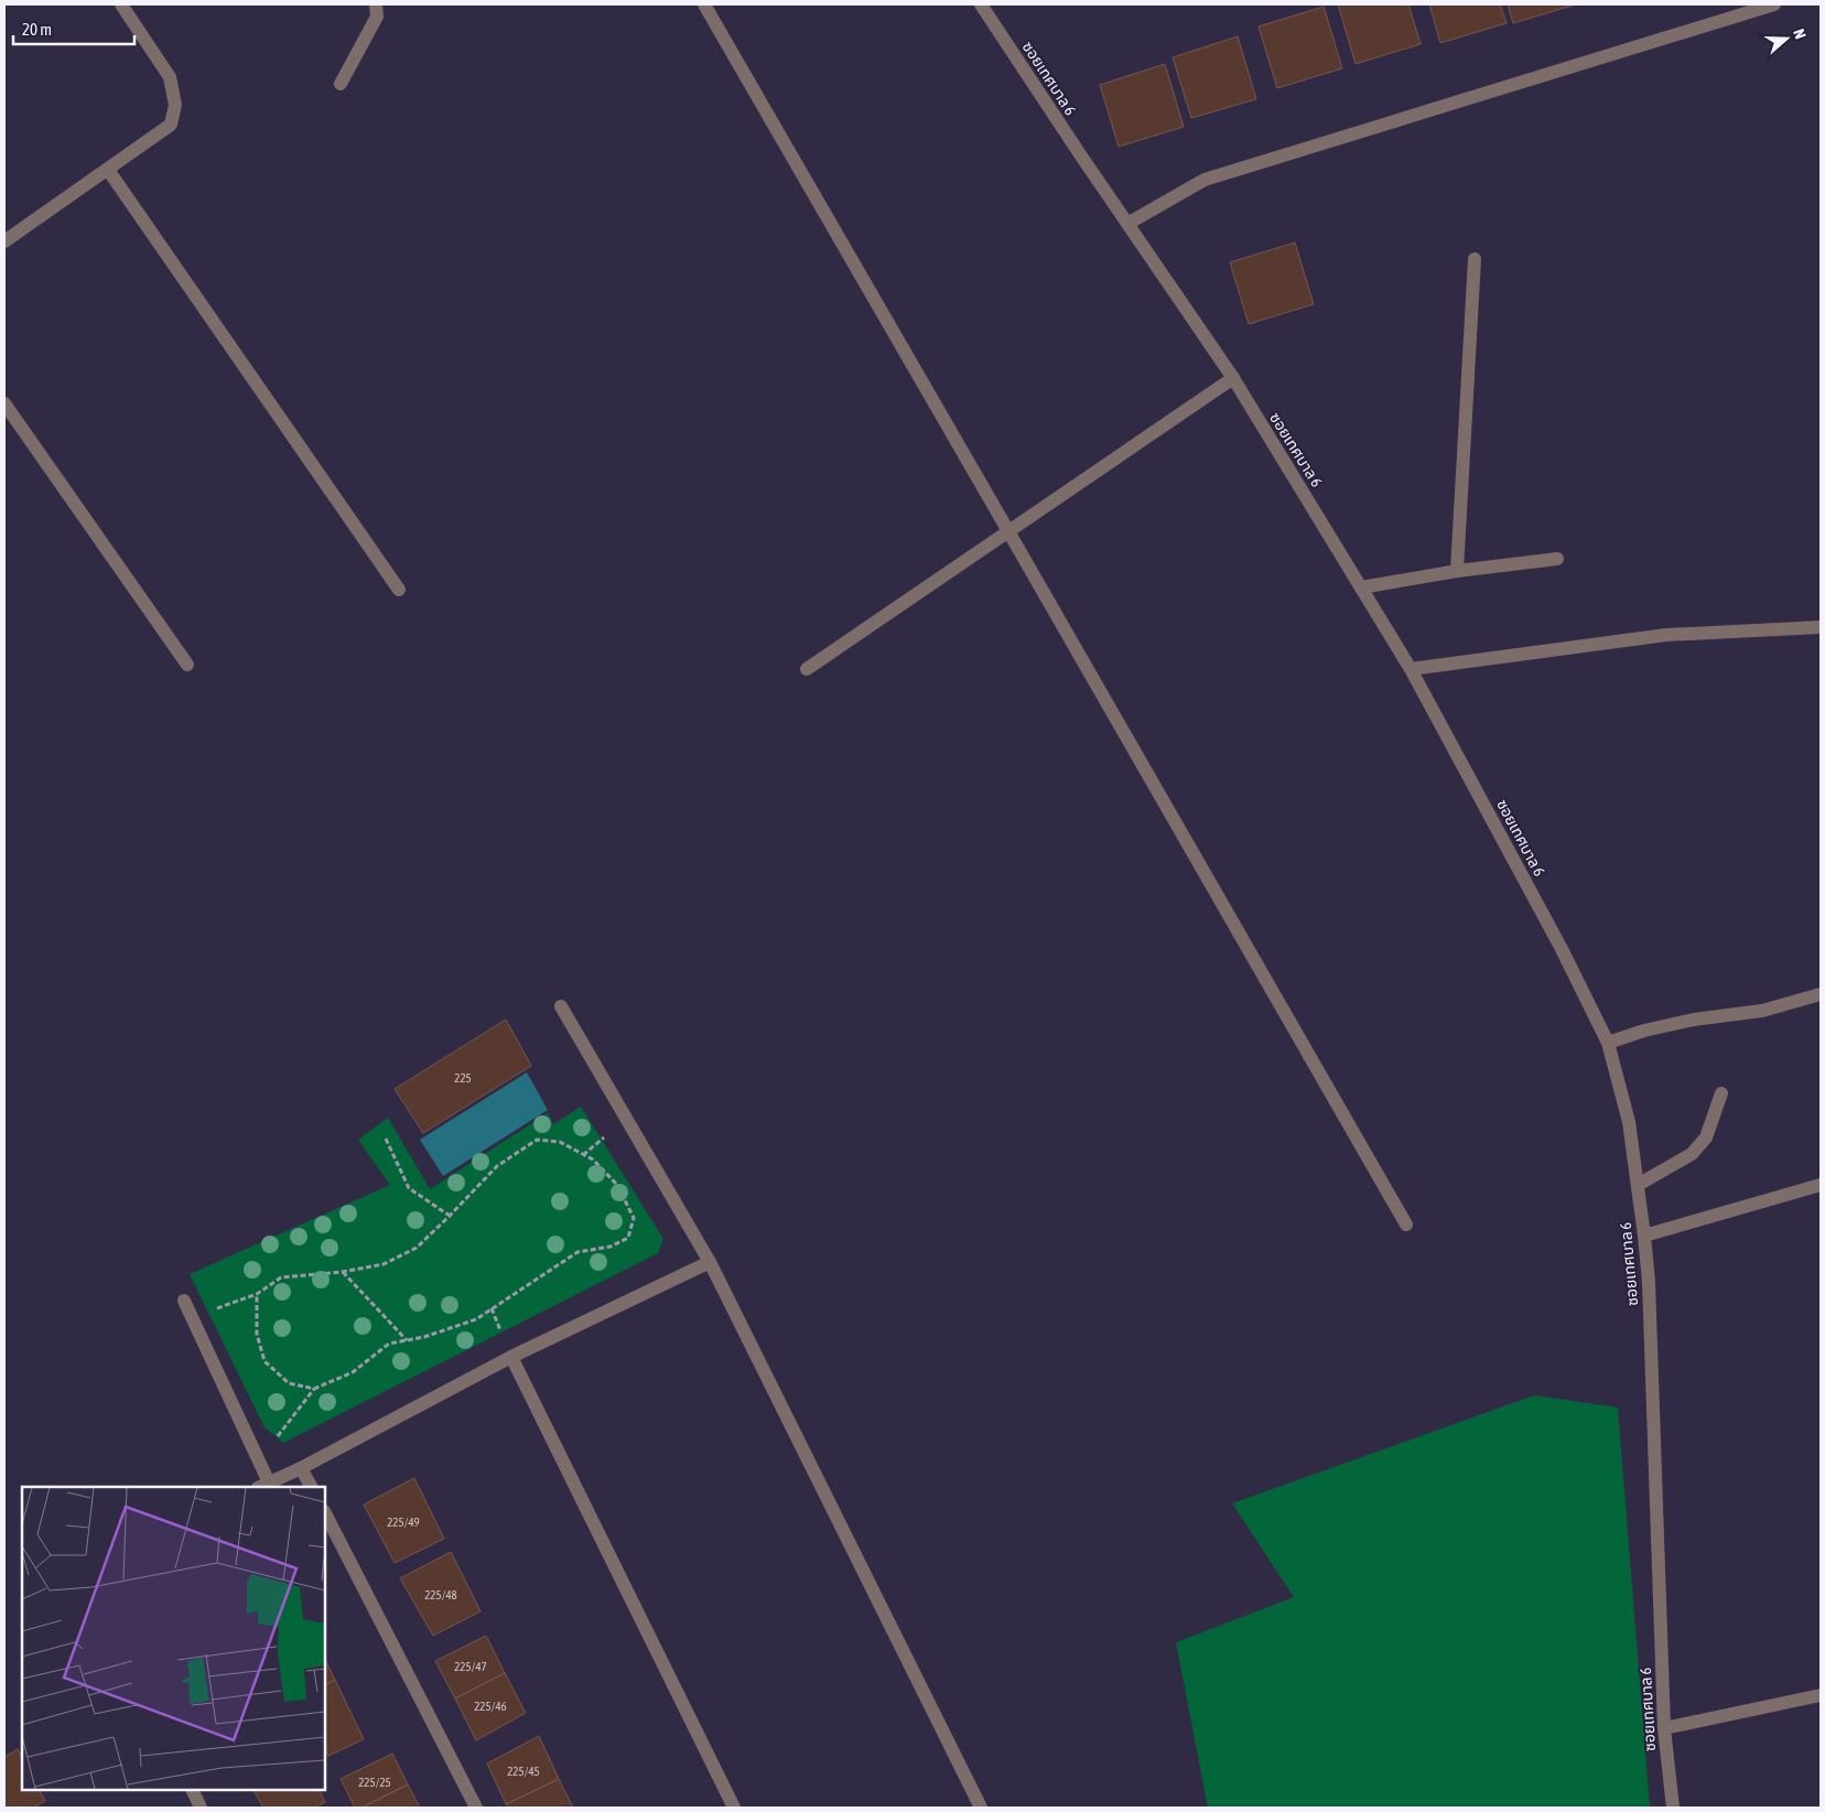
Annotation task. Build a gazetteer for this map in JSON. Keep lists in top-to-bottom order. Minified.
{"streets":{"street":["ซอยเทศบาล 6"]},"house_numbers":["225","225/49","225/48","225/47","225/46","225/45","225/25"],"scale_bar":"20 m","north":"right"}
